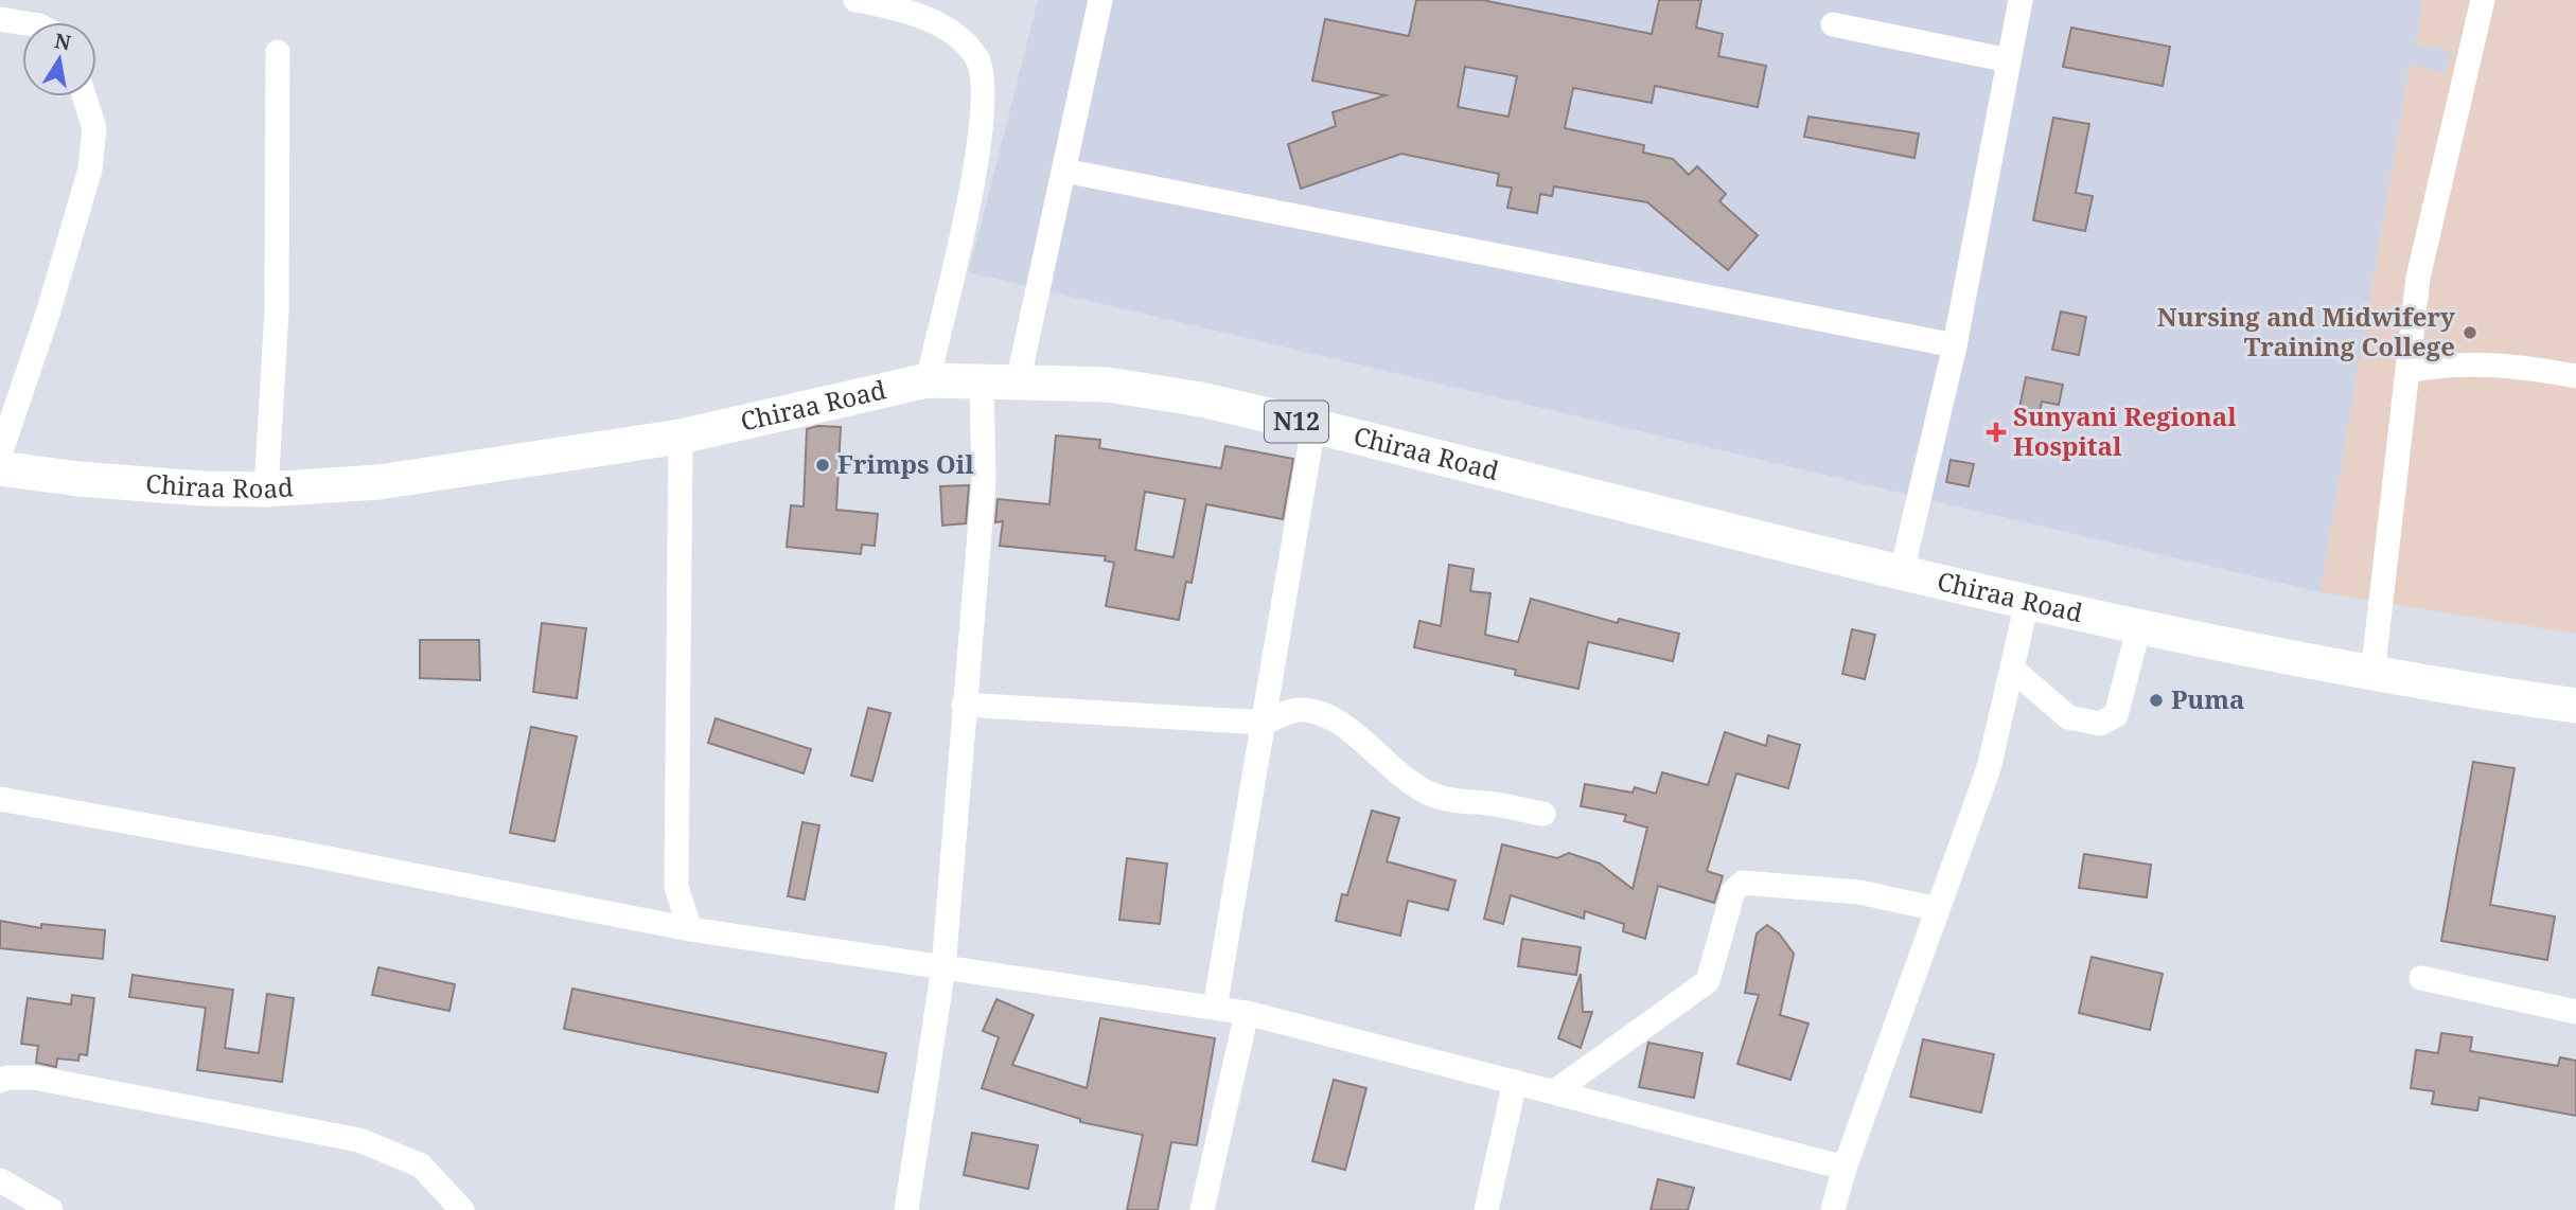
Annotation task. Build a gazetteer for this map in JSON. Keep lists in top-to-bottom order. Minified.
{"streets":{"highway":["Chiraa Road","N12"]},"places":{"other":["Nursing and Midwifery Training College","Frimps Oil","Puma"],"health":["Sunyani Regional Hospital"]},"north":"top"}
